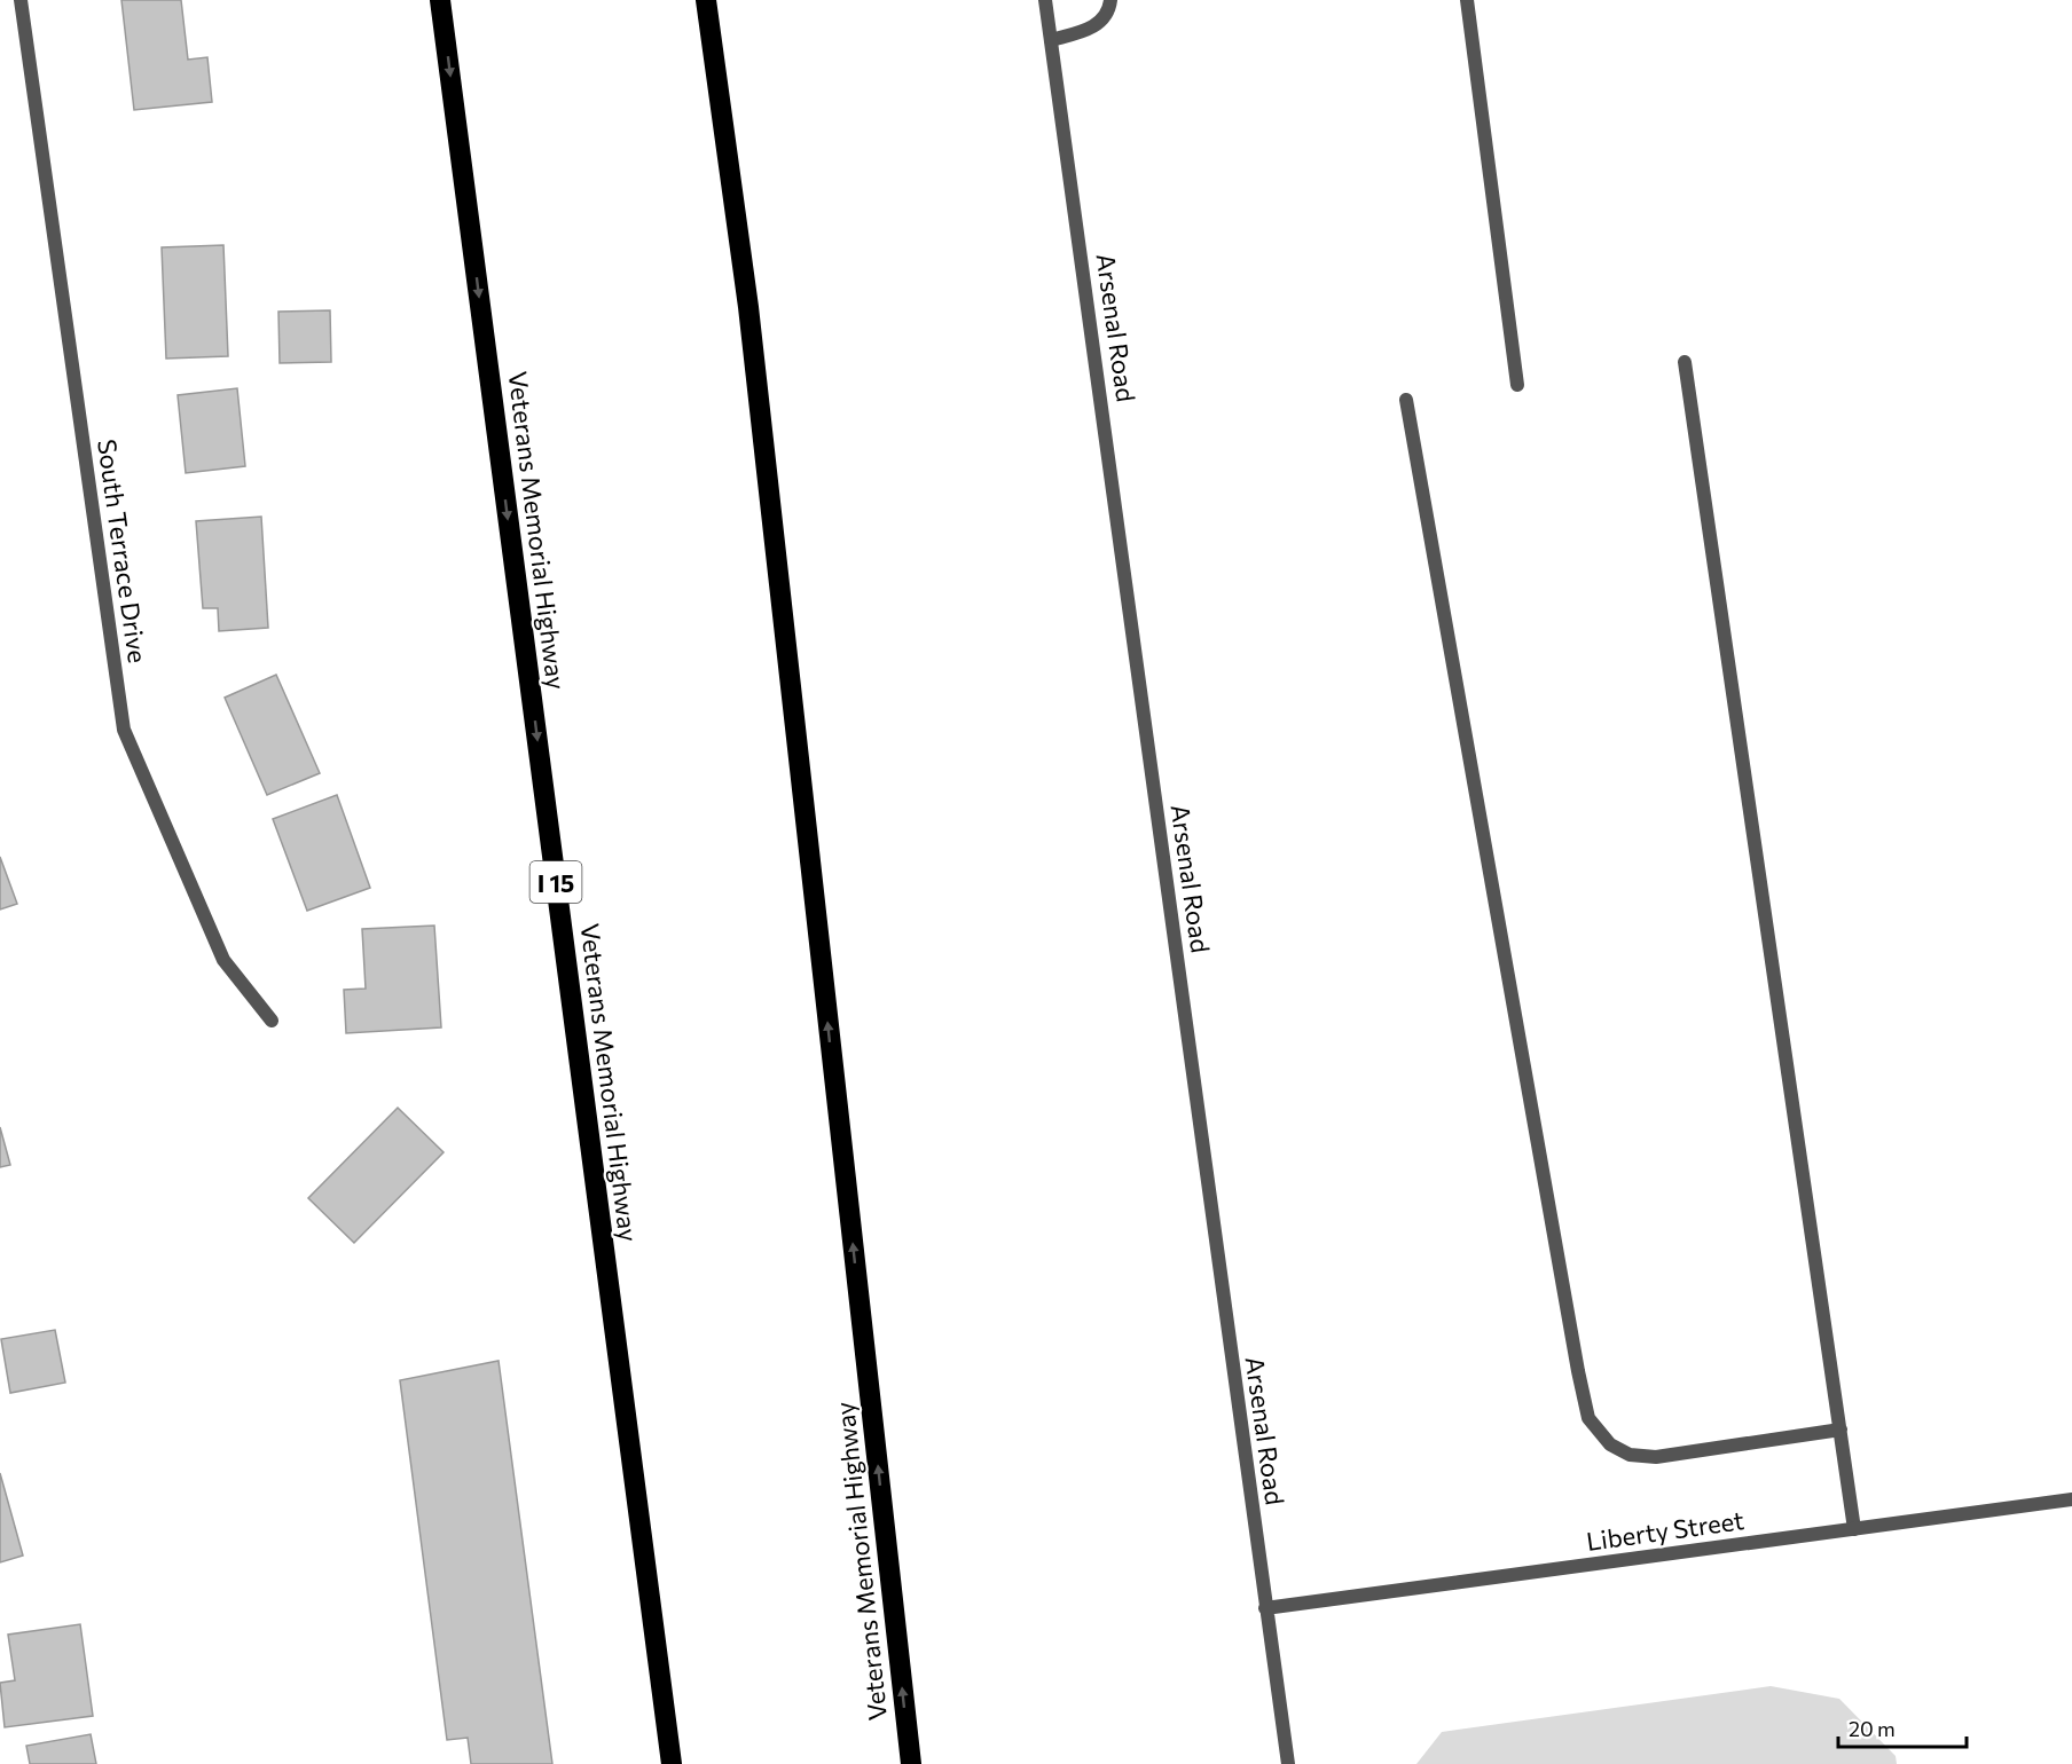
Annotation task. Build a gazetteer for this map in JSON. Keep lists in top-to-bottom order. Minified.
{"streets":{"highway":["Veterans Memorial Highway","I 15"],"street":["Arsenal Road","South Terrace Drive","Liberty Street"]},"crossings":[["Arsenal Road","Liberty Street"]],"scale_bar":"20 m"}
